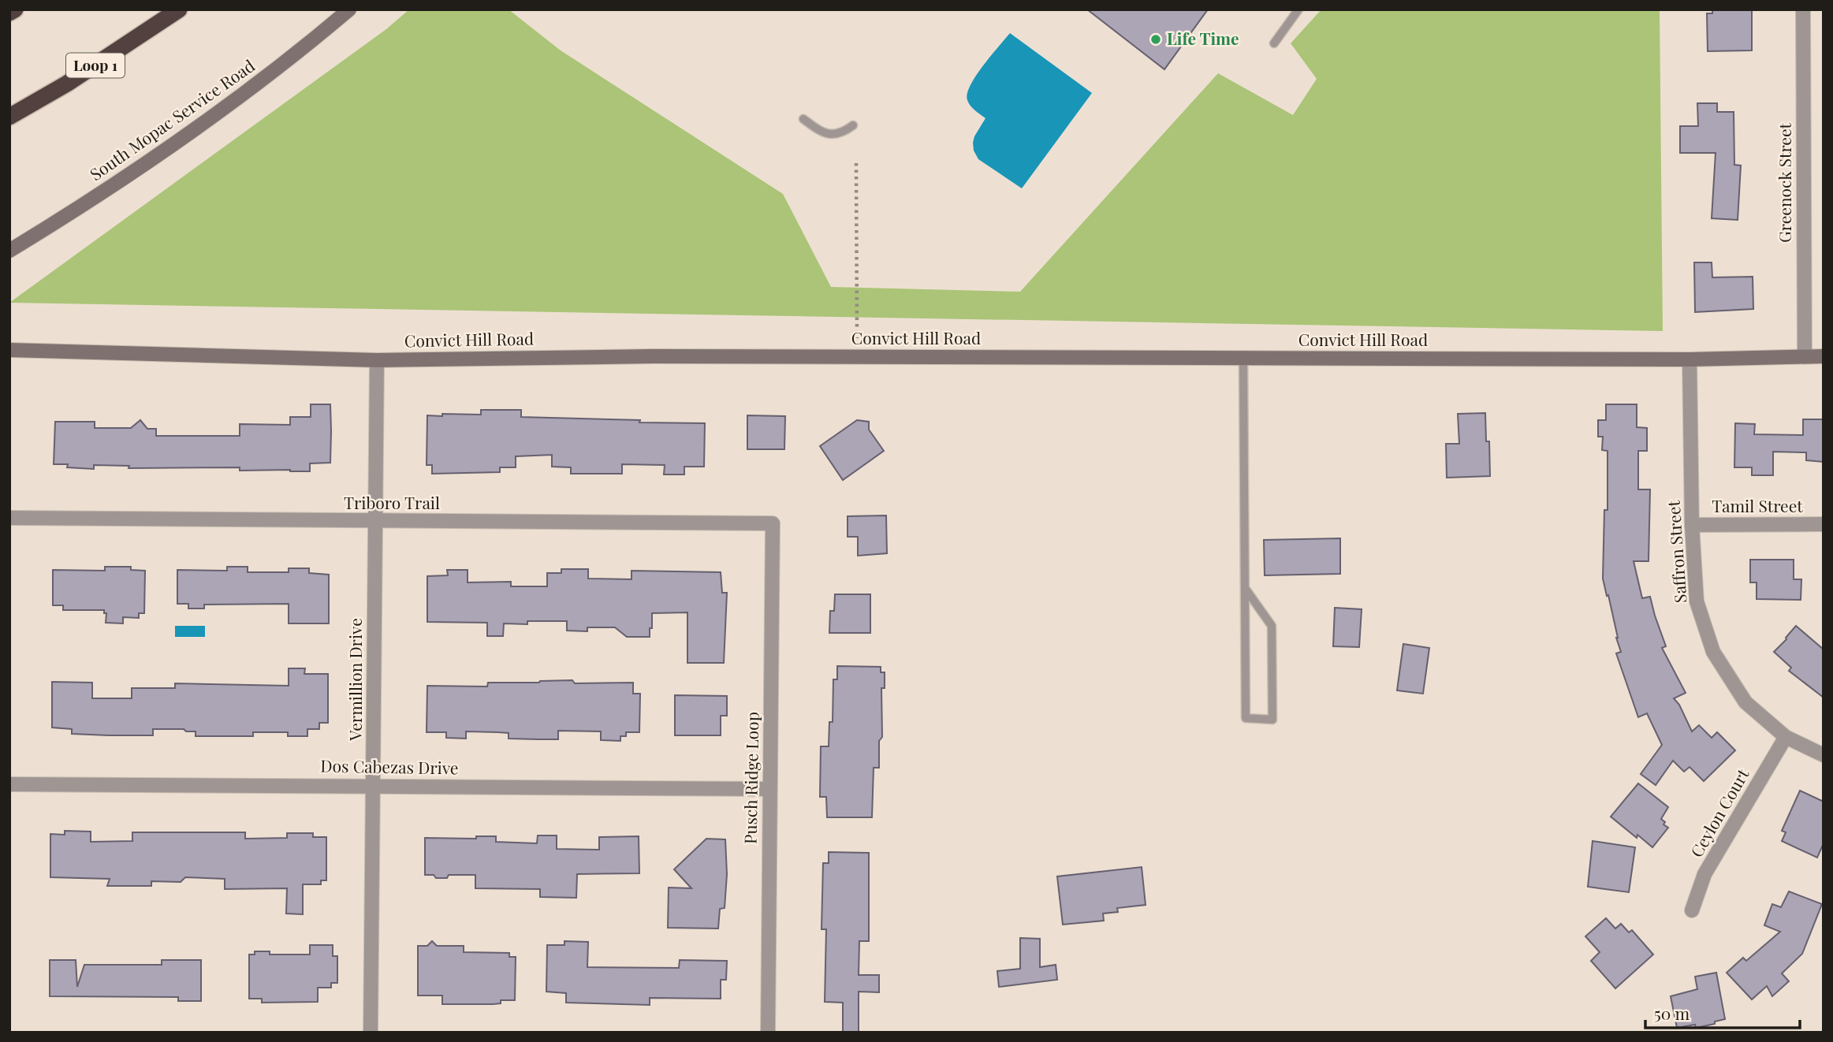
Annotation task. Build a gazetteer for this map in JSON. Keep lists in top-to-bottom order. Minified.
{"streets":{"highway":["Loop 1"],"street":["South Mopac Service Road","Greenock Street","Convict Hill Road","Triboro Trail","Tamil Street","Saffron Street","Vermillion Drive","Dos Cabezas Drive","Pusch Ridge Loop","Ceylon Court"]},"crossings":[["Greenock Street","Convict Hill Road"],["Convict Hill Road","Saffron Street"],["Convict Hill Road","Vermillion Drive"],["Triboro Trail","Vermillion Drive"],["Triboro Trail","Pusch Ridge Loop"],["Tamil Street","Saffron Street"],["Saffron Street","Ceylon Court"],["Vermillion Drive","Dos Cabezas Drive"],["Dos Cabezas Drive","Pusch Ridge Loop"]],"places":["Life Time"],"scale_bar":"50 m"}
